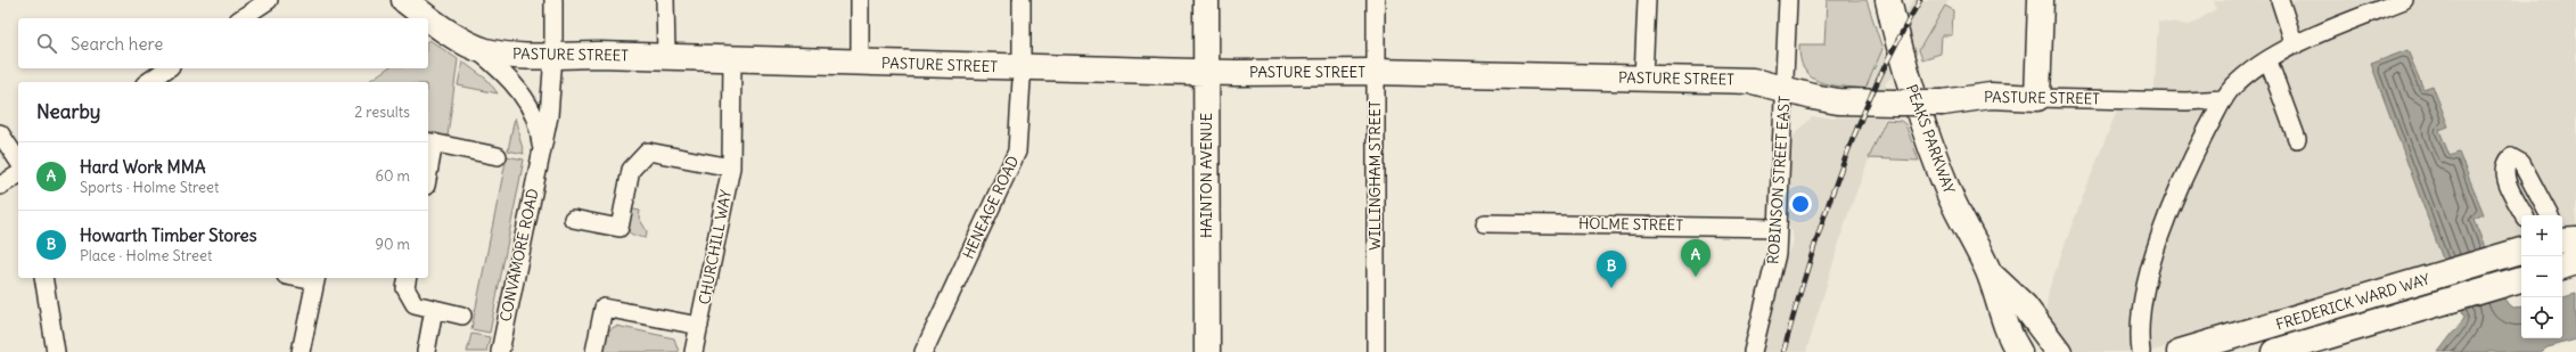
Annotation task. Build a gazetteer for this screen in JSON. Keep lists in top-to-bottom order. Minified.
{"streets":{"main road":["PASTURE STREET","PEAKS PARKWAY","HAINTON AVENUE","FREDERICK WARD WAY"],"street":["WILLINGHAM STREET","ROBINSON STREET EAST","HENEAGE ROAD","HOLME STREET","CHURCHILL WAY","CONVAMORE ROAD"]},"crossings":[["PASTURE STREET","HAINTON AVENUE"],["PASTURE STREET","WILLINGHAM STREET"],["PASTURE STREET","ROBINSON STREET EAST"],["PASTURE STREET","HENEAGE ROAD"],["PASTURE STREET","CHURCHILL WAY"],["PASTURE STREET","CONVAMORE ROAD"],["ROBINSON STREET EAST","HOLME STREET"]],"page":{"search":"Search here","heading":["Nearby","2 results"],"list":[{"mark":"A","name":"Hard Work MMA","note":"Sports · Holme Street","value":"60 m"},{"mark":"B","name":"Howarth Timber Stores","note":"Place · Holme Street","value":"90 m"}],"map_buttons":["+","−"],"pins":["A","B"]}}
